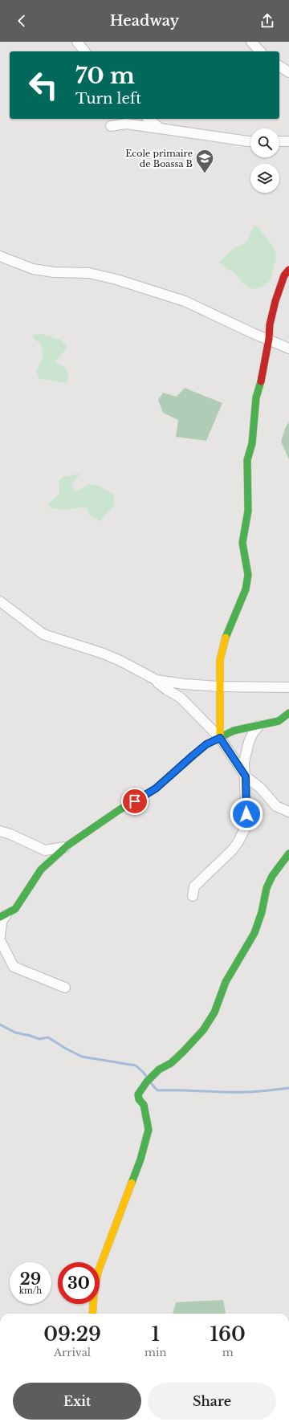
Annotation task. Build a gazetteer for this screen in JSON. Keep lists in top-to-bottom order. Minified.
{"places":{"school or university":["Ecole primaire de Boassa B"]},"page":{"header":"Headway","turn":["70 m","Turn left"],"speed":"29 km/h","limit":"30","eta":["09:29","Arrival","1","min","160","m"],"buttons":["Exit","Share"]}}
